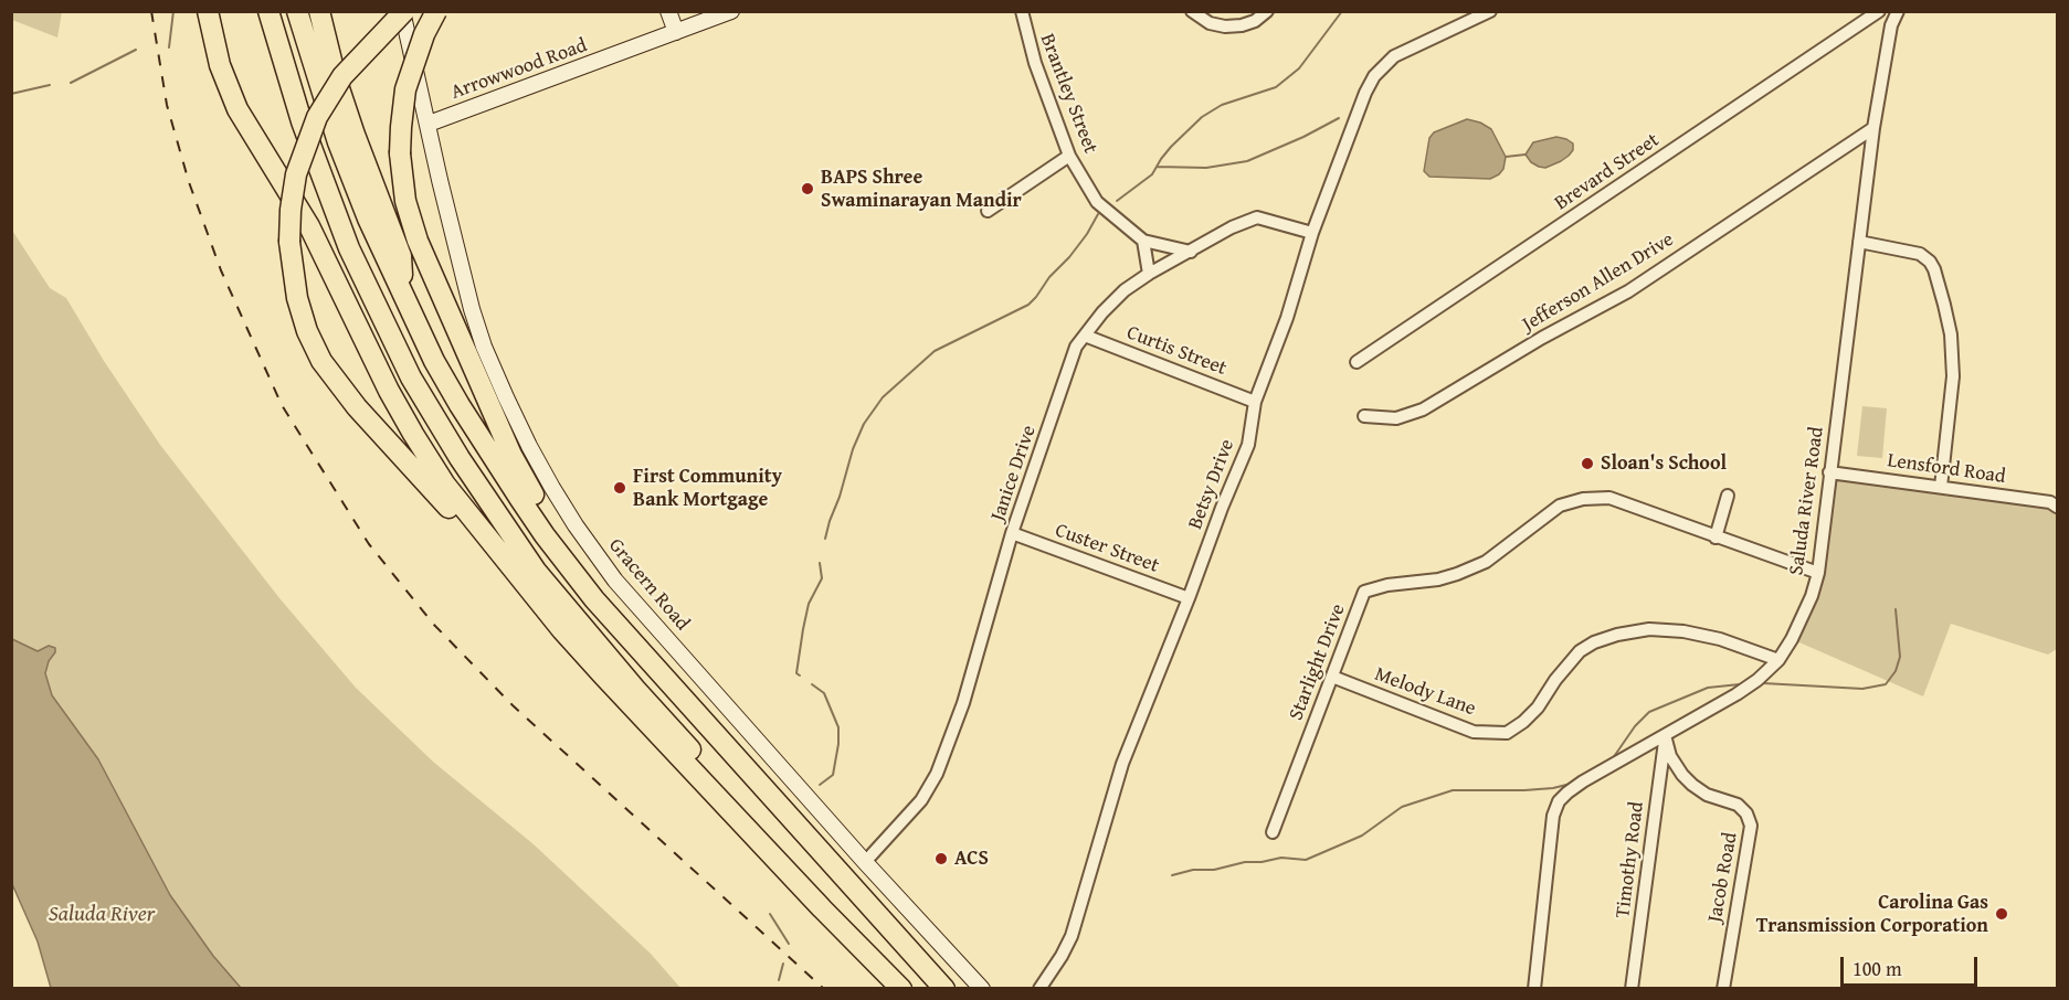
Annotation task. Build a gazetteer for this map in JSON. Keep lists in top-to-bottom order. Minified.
{"streets":{"street":["Arrowwood Road","Brantley Street","Brevard Street","Jefferson Allen Drive","Curtis Street","Lensford Road","Janice Drive","Betsy Drive","Saluda River Road","Custer Street","Gracern Road","Starlight Drive","Melody Lane","Timothy Road","Jacob Road"]},"crossings":[["Arrowwood Road","Gracern Road"],["Brantley Street","Janice Drive"],["Jefferson Allen Drive","Saluda River Road"],["Curtis Street","Janice Drive"],["Curtis Street","Betsy Drive"],["Lensford Road","Saluda River Road"],["Janice Drive","Betsy Drive"],["Janice Drive","Custer Street"],["Janice Drive","Gracern Road"],["Betsy Drive","Custer Street"],["Saluda River Road","Starlight Drive"],["Saluda River Road","Melody Lane"],["Saluda River Road","Timothy Road"],["Saluda River Road","Jacob Road"],["Starlight Drive","Melody Lane"],["Timothy Road","Jacob Road"]],"water":["Saluda River"],"places":["BAPS Shree Swaminarayan Mandir","Sloan's School","First Community Bank Mortgage","ACS","Carolina Gas Transmission Corporation"],"scale_bar":"100 m"}
